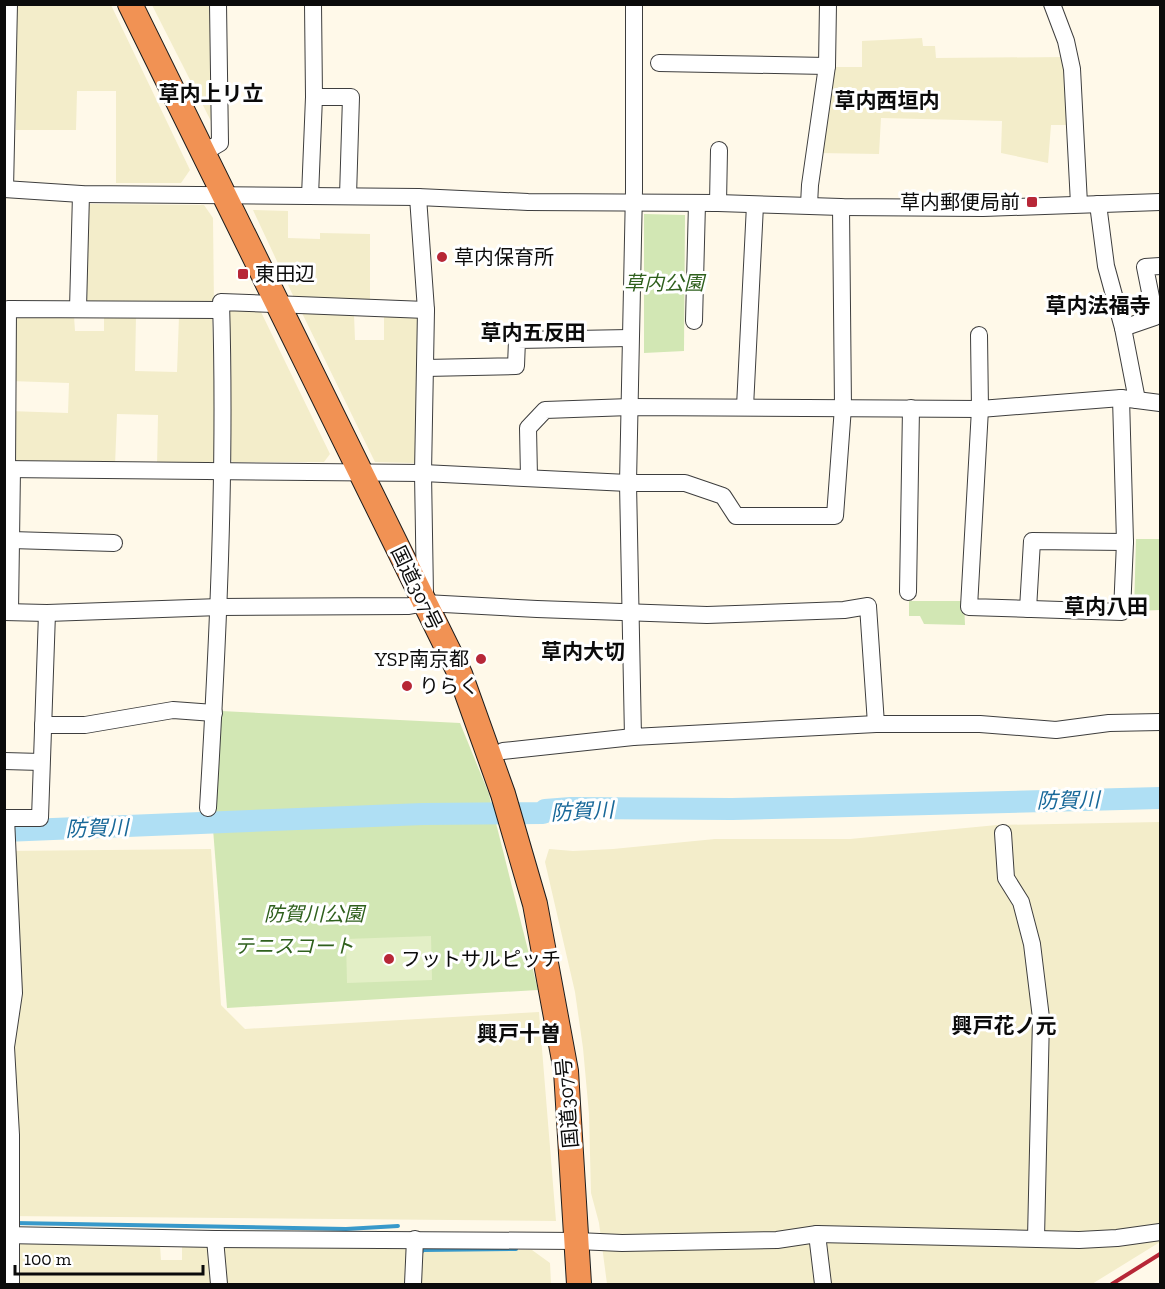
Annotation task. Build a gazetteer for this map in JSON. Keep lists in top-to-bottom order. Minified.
{"streets":{"highway":["国道307号"]},"districts":["草内上リ立","草内西垣内","草内法福寺","草内五反田","草内八田","草内大切","興戸花ノ元","興戸十曽"],"water":["防賀川"],"parks":["草内公園","防賀川公園","テニスコート"],"places":{"transit":["草内郵便局前","東田辺"],"other":["草内保育所","YSP南京都","りらく","フットサルピッチ"]},"scale_bar":"100 m"}
